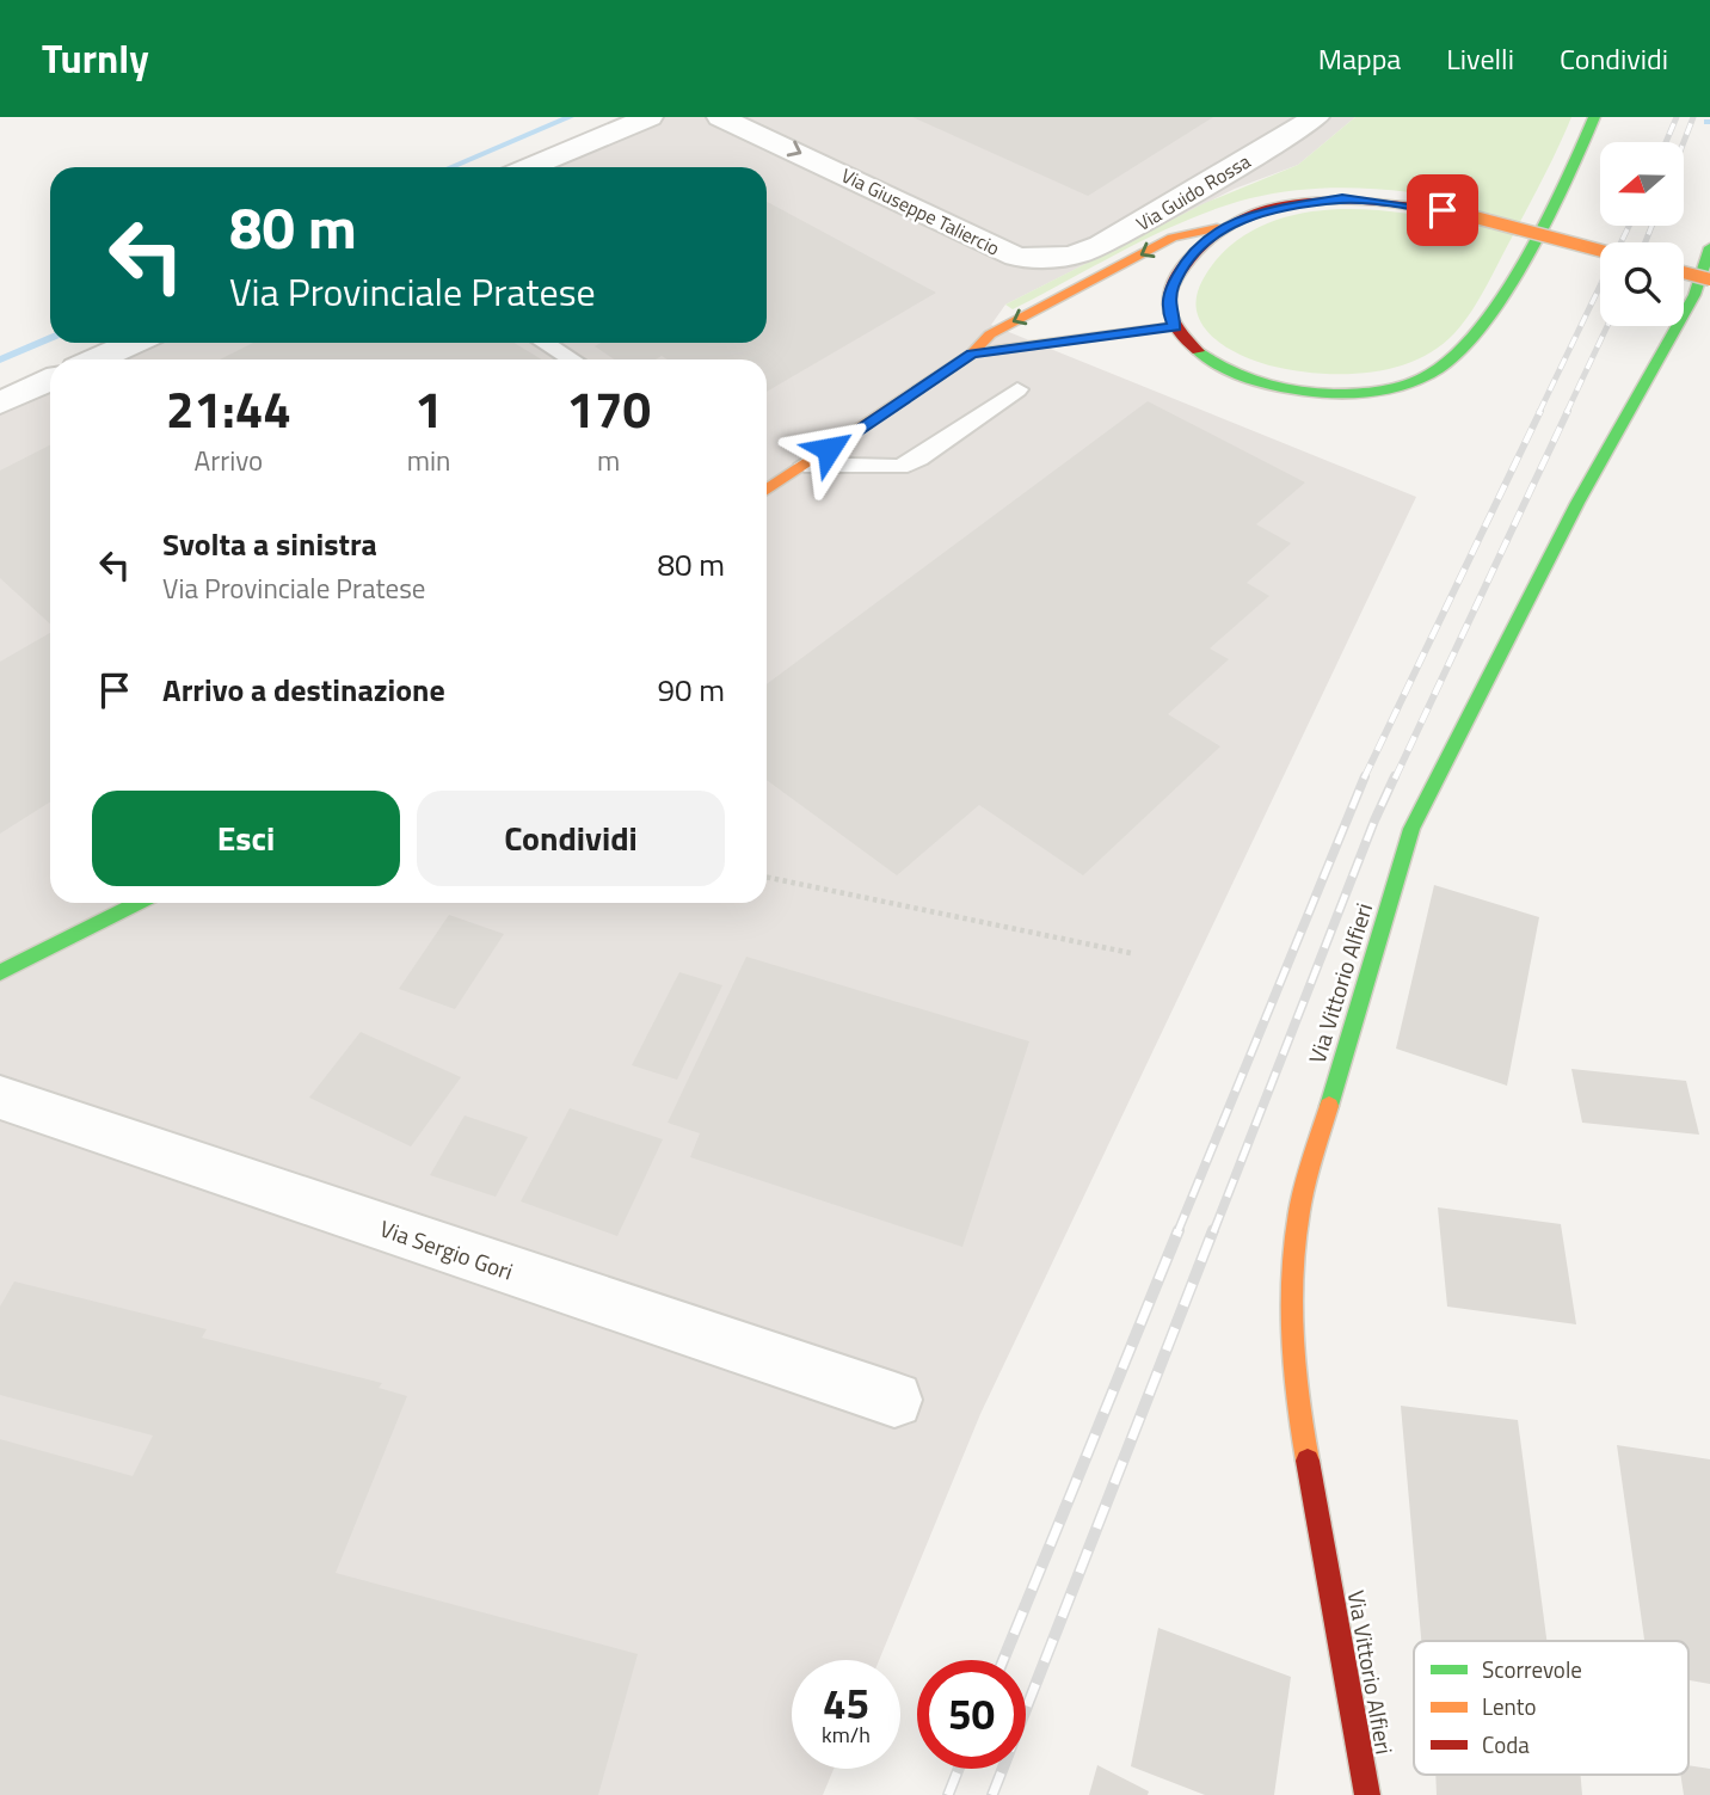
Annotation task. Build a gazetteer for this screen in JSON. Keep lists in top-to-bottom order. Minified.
{"streets":{"street":["Via Guido Rossa","Via Giuseppe Taliercio","Via Vittorio Alfieri","Via Sergio Gori"]},"crossings":[["Via Guido Rossa","Via Giuseppe Taliercio"]],"legend":["Scorrevole","Lento","Coda"],"north":"left","page":{"header":"Turnly","nav":["Mappa","Livelli","Condividi"],"turn":["80 m","Via Provinciale Pratese"],"eta":["21:44","Arrivo","1","min","170","m"],"list":[{"name":"Svolta a sinistra","note":"Via Provinciale Pratese","value":"80 m"},{"name":"Arrivo a destinazione","value":"90 m"}],"buttons":["Esci","Condividi"],"speed":"45 km/h","limit":"50"}}
